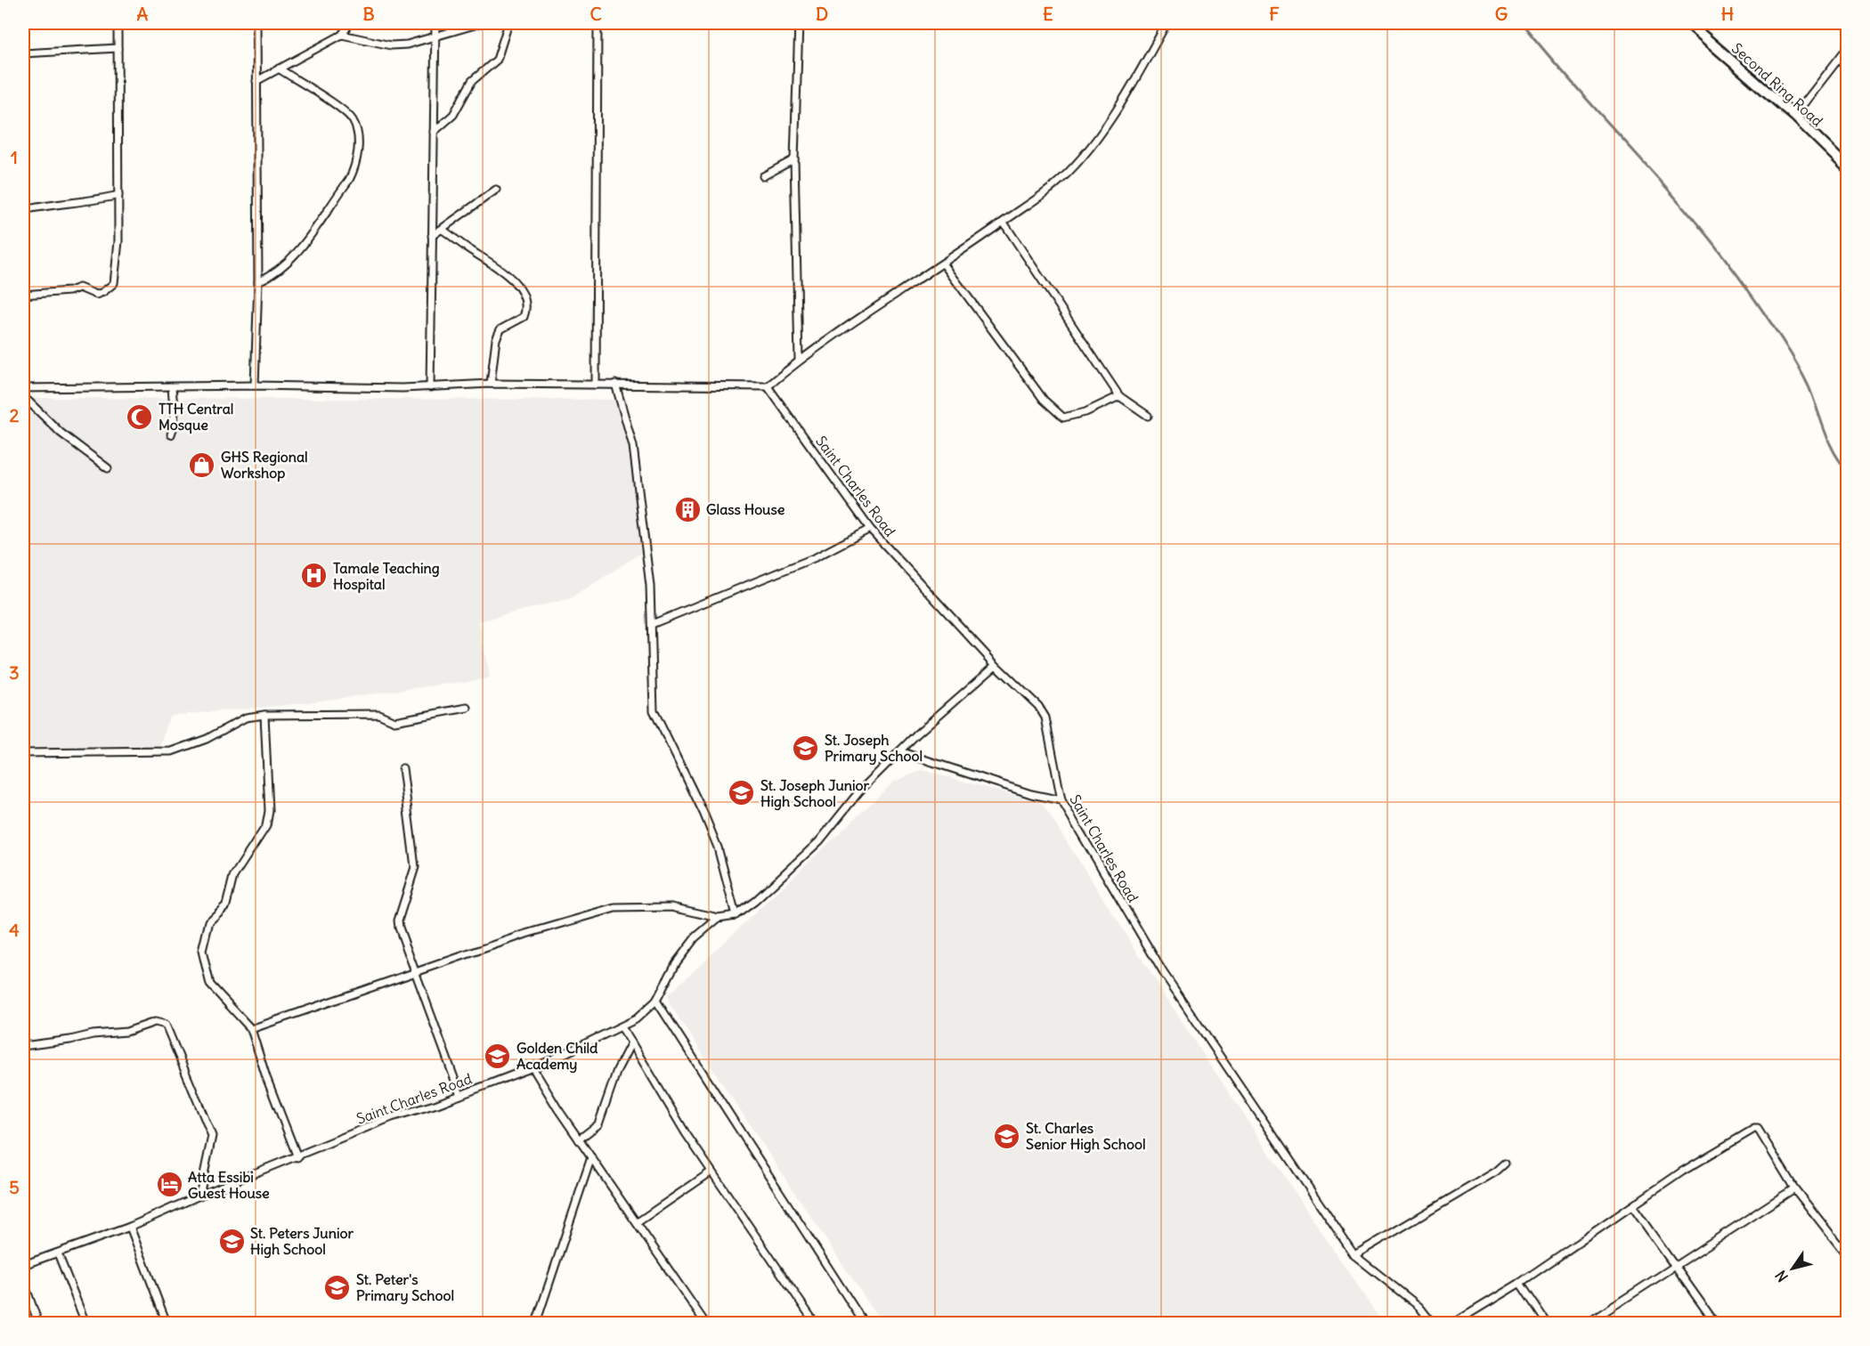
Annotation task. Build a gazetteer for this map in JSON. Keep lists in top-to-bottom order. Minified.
{"streets":{"main road":["Second Ring Road"],"street":["Saint Charles Road"]},"places":{"mosque":["TTH Central Mosque"],"shop":["GHS Regional Workshop"],"building":["Glass House"],"hospital":["Tamale Teaching Hospital"],"school or university":["St. Joseph Primary School","St. Joseph Junior High School","Golden Child Academy","St. Charles Senior High School","St. Peters Junior High School","St. Peter's Primary School"],"hotel":["Atta Essibi Guest House"]},"north":"bottom left","grid":{"columns":["A","B","C","D","E","F","G","H"],"rows":["1","2","3","4","5"]}}
